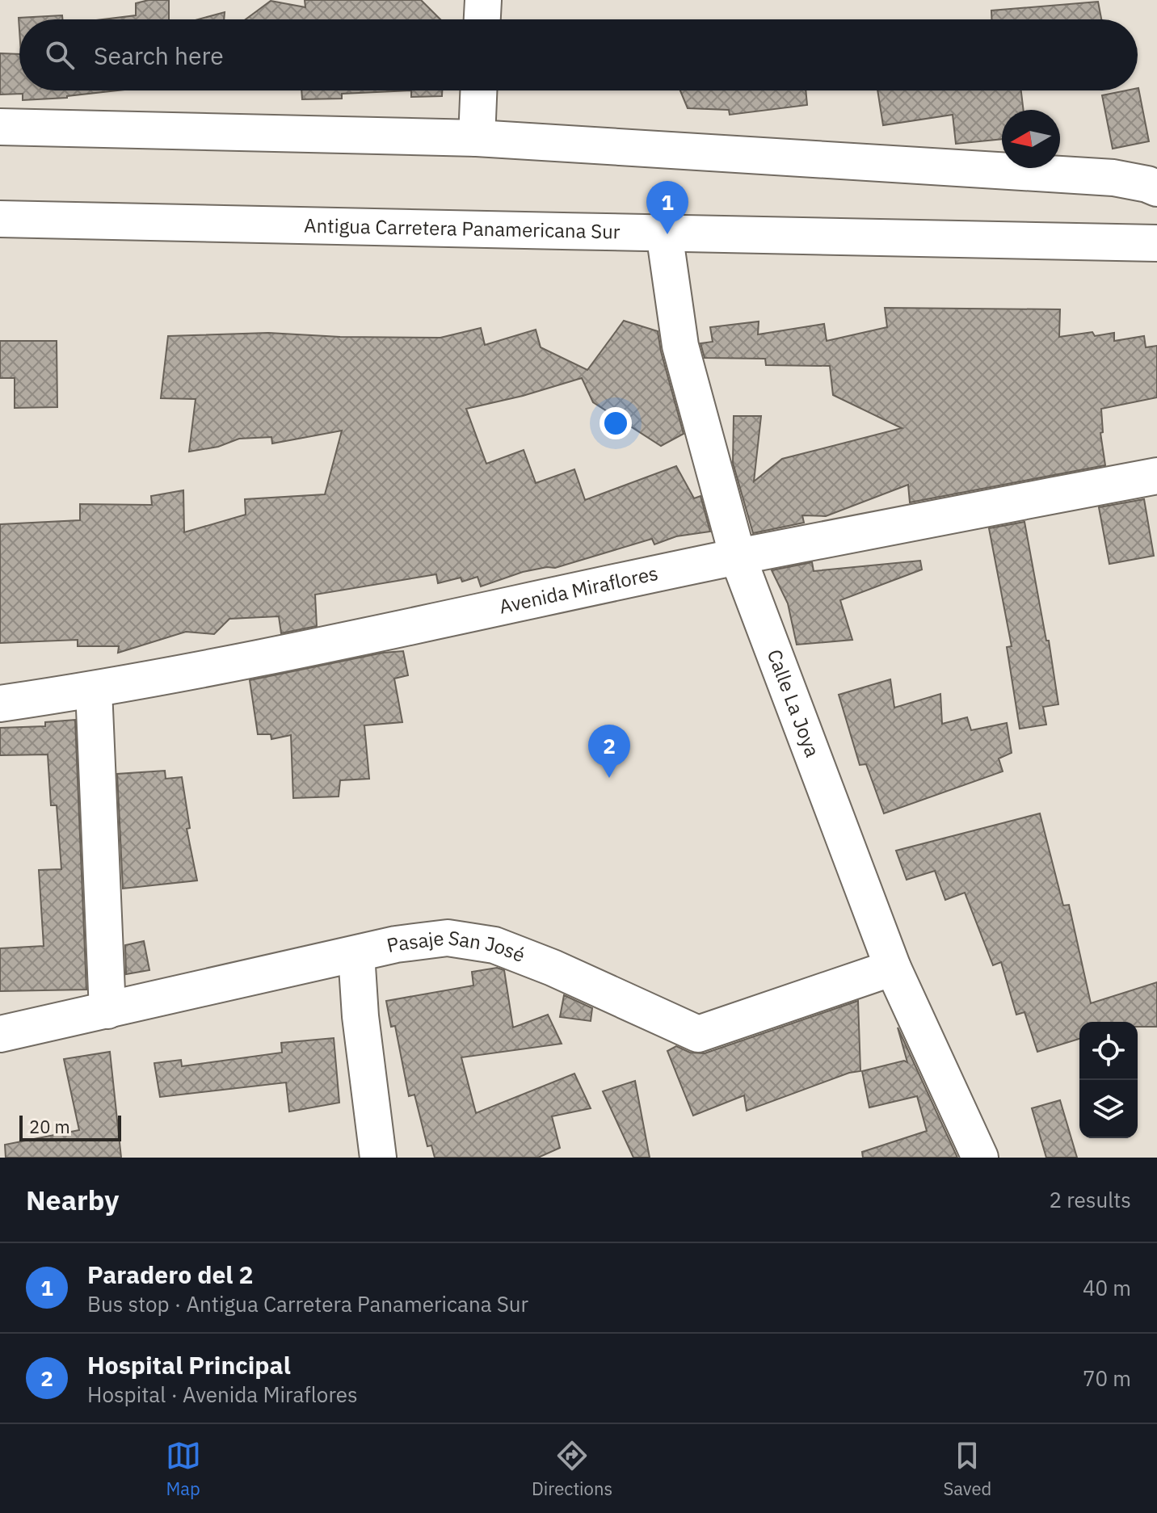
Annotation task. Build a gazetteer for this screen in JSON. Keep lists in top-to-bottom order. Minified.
{"streets":{"main road":["Antigua Carretera Panamericana Sur","Avenida Miraflores","Calle La Joya","Pasaje San José"]},"crossings":[["Antigua Carretera Panamericana Sur","Calle La Joya"],["Avenida Miraflores","Calle La Joya"],["Calle La Joya","Pasaje San José"]],"scale_bar":"20 m","north":"left","page":{"search":"Search here","pins":["1","2"],"scale":"20 m","heading":["Nearby","2 results"],"list":[{"mark":"1","name":"Paradero del 2","note":"Bus stop · Antigua Carretera Panamericana Sur","value":"40 m"},{"mark":"2","name":"Hospital Principal","note":"Hospital · Avenida Miraflores","value":"70 m"}],"nav":["Map","Directions","Saved"]}}
